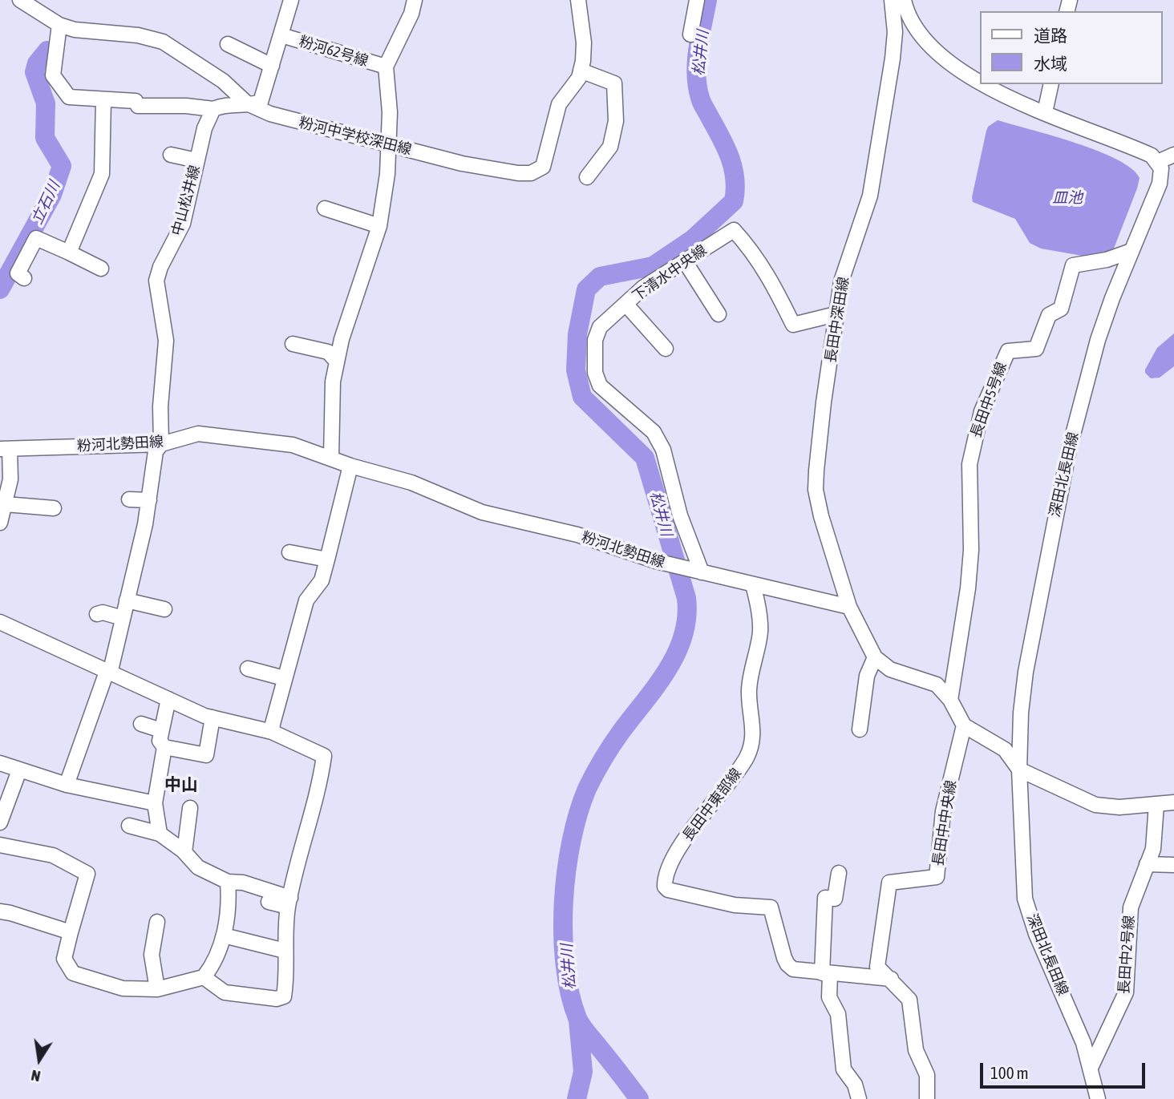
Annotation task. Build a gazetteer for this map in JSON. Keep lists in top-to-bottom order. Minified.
{"streets":{"street":["粉河62号線","粉河中学校深田線","中山松井線","下清水中央線","長田中深田線","長田中5号線","粉河北勢田線","深田北長田線","長田中東部線","長田中中央線","長田中2号線"]},"crossings":[["中山松井線","粉河北勢田線"],["下清水中央線","長田中深田線"],["下清水中央線","粉河北勢田線"],["長田中深田線","粉河北勢田線"],["長田中5号線","深田北長田線"],["粉河北勢田線","長田中東部線"],["深田北長田線","長田中2号線"],["長田中東部線","長田中中央線"]],"districts":["中山"],"water":["松井川","皿池","立石川"],"legend":["道路","水域"],"scale_bar":"100 m","north":"bottom"}
